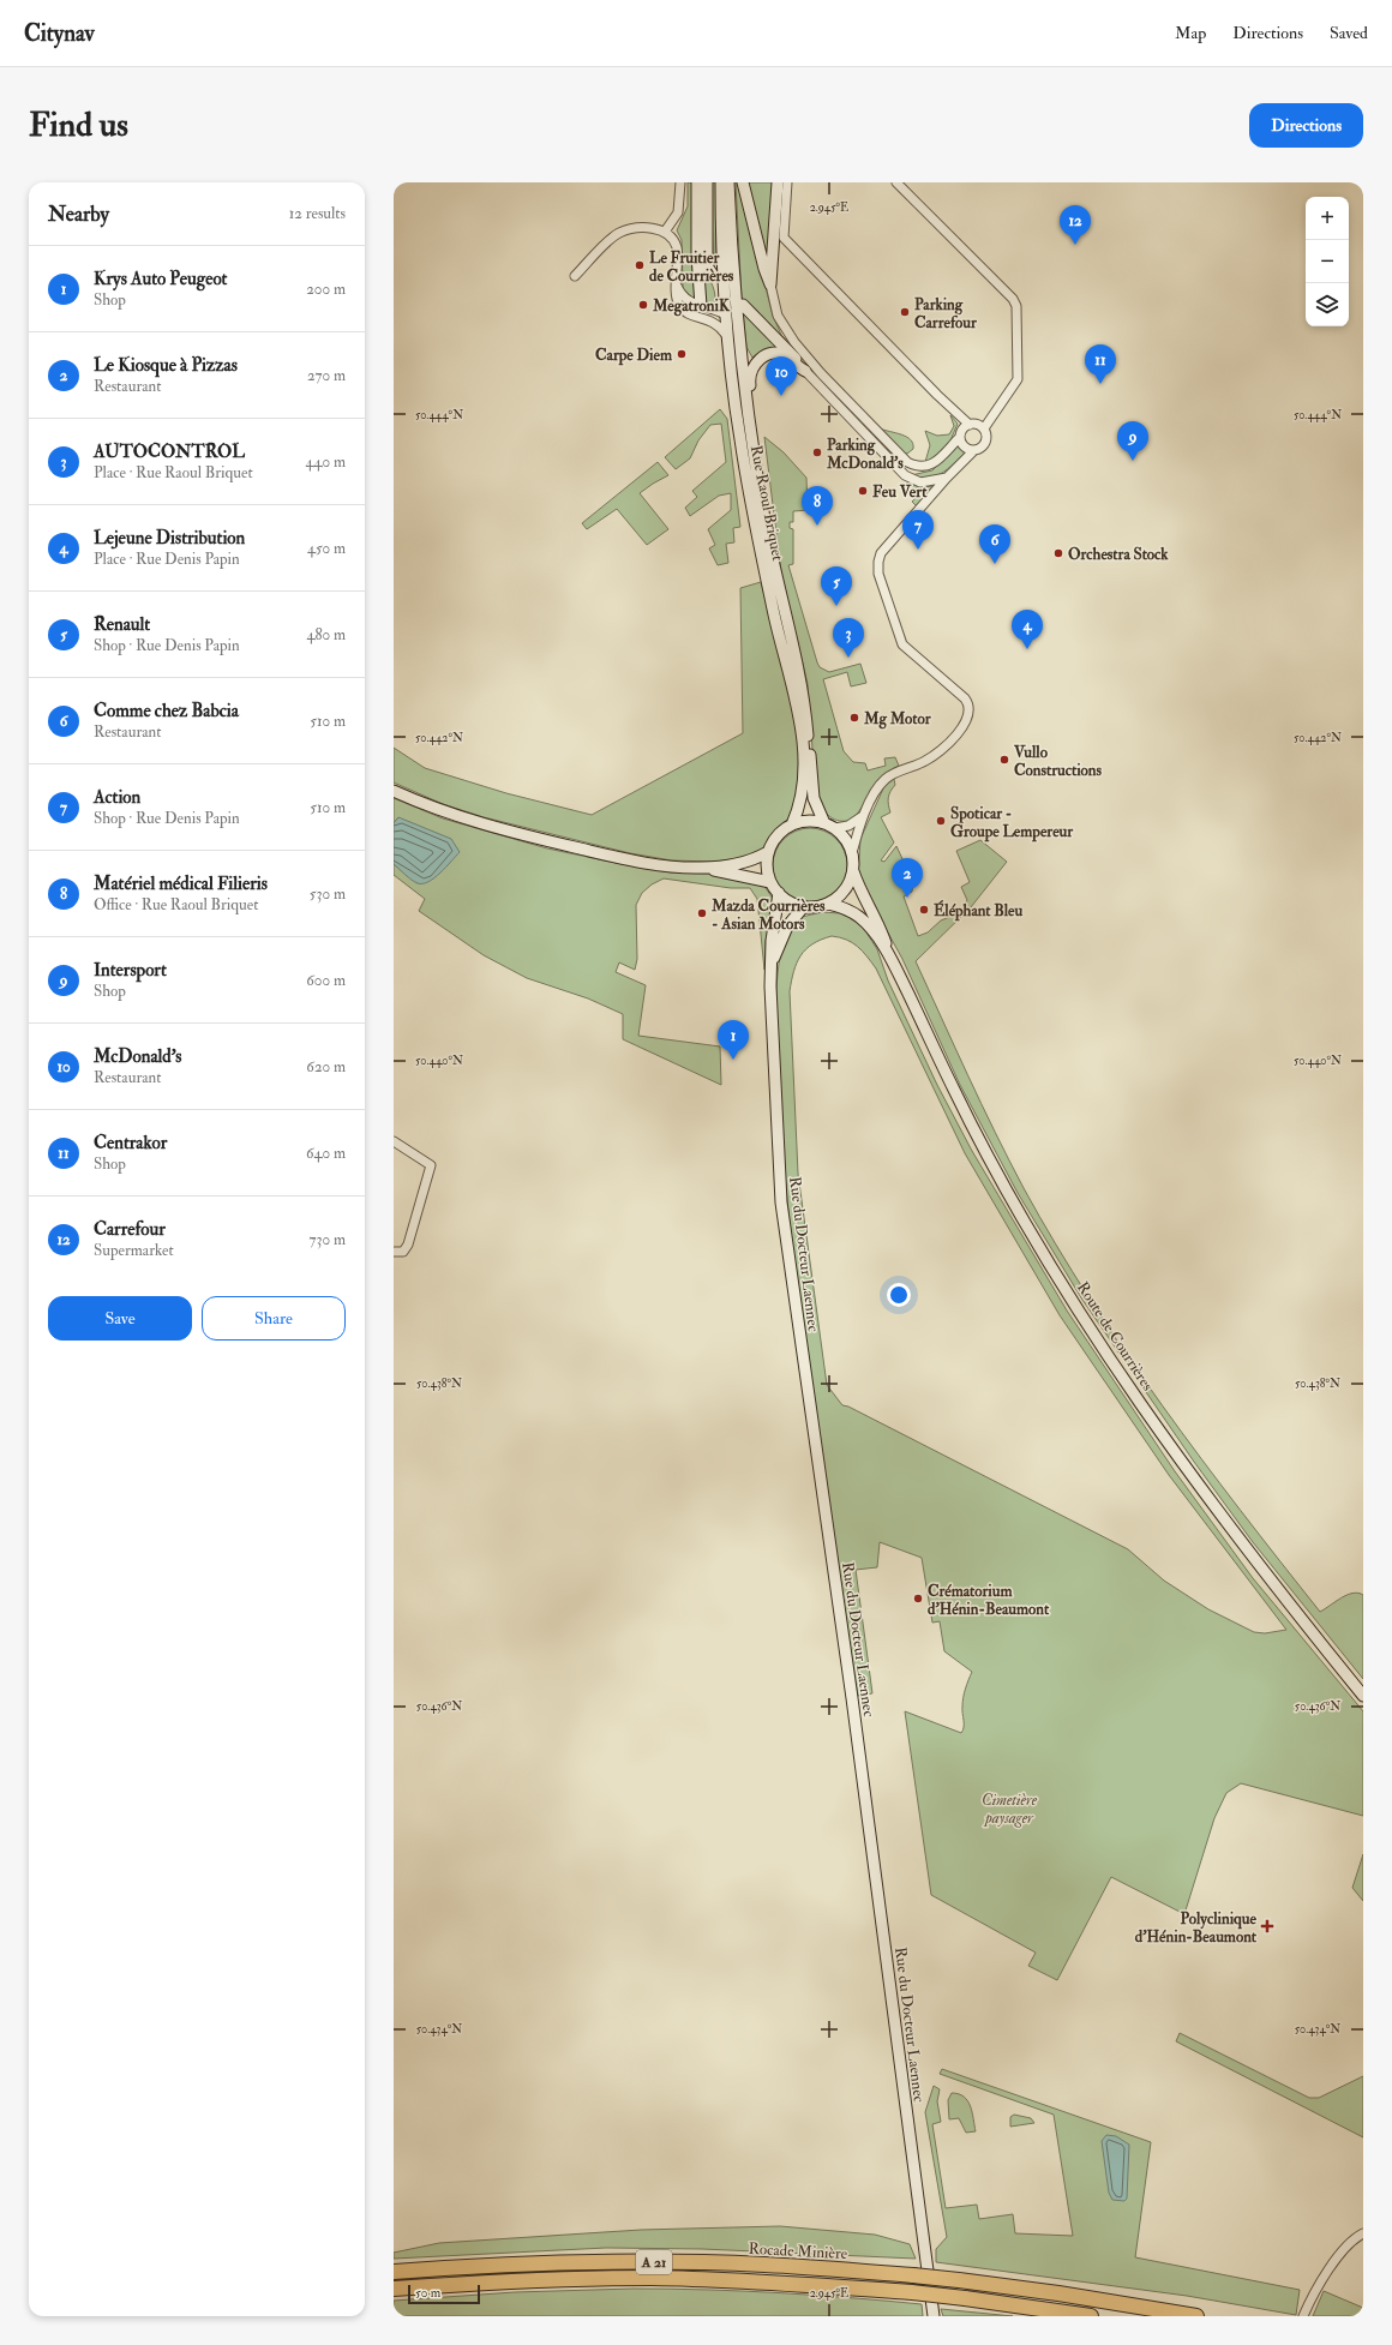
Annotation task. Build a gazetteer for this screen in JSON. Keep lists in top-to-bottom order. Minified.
{"streets":{"highway":["Rocade Minière","A 21"],"street":["Rue Raoul Briquet","Rue du Docteur Laennec","Route de Courrières"]},"crossings":[["Rue Raoul Briquet","Rue du Docteur Laennec"],["Rue Raoul Briquet","Route de Courrières"],["Rue du Docteur Laennec","Route de Courrières"]],"parks":["Cimetière paysager"],"places":{"other":["Le Fruitier de Courrières","MegatroniK","Parking Carrefour","Carpe Diem","Parking McDonald's","Feu Vert","Orchestra Stock","Mg Motor","Vullo Constructions","Spoticar - Groupe Lempereur","Éléphant Bleu","Mazda Courrières - Asian Motors","Crématorium d'Hénin-Beaumont"],"health":["Polyclinique d'Hénin-Beaumont"]},"scale_bar":"50 m","page":{"header":"Citynav","nav":["Map","Directions","Saved"],"buttons":["Directions",["Save","Share"]],"title":"Find us","heading":["Nearby","12 results"],"map_buttons":["+","−"],"pins":["12","11","10","9","8","7","6","5","4","3","2","1"],"list":[{"mark":"1","name":"Krys Auto Peugeot","note":"Shop","value":"200 m"},{"mark":"2","name":"Le Kiosque à Pizzas","note":"Restaurant","value":"270 m"},{"mark":"3","name":"AUTOCONTROL","note":"Place · Rue Raoul Briquet","value":"440 m"},{"mark":"4","name":"Lejeune Distribution","note":"Place · Rue Denis Papin","value":"450 m"},{"mark":"5","name":"Renault","note":"Shop · Rue Denis Papin","value":"480 m"},{"mark":"6","name":"Comme chez Babcia","note":"Restaurant","value":"510 m"},{"mark":"7","name":"Action","note":"Shop · Rue Denis Papin","value":"510 m"},{"mark":"8","name":"Matériel médical Filieris","note":"Office · Rue Raoul Briquet","value":"530 m"},{"mark":"9","name":"Intersport","note":"Shop","value":"600 m"},{"mark":"10","name":"McDonald's","note":"Restaurant","value":"620 m"},{"mark":"11","name":"Centrakor","note":"Shop","value":"640 m"},{"mark":"12","name":"Carrefour","note":"Supermarket","value":"730 m"}],"scale":"50 m"},"coordinates":["2.945°E","50.444°N","50.442°N","50.440°N","50.438°N","50.436°N","50.434°N"]}
